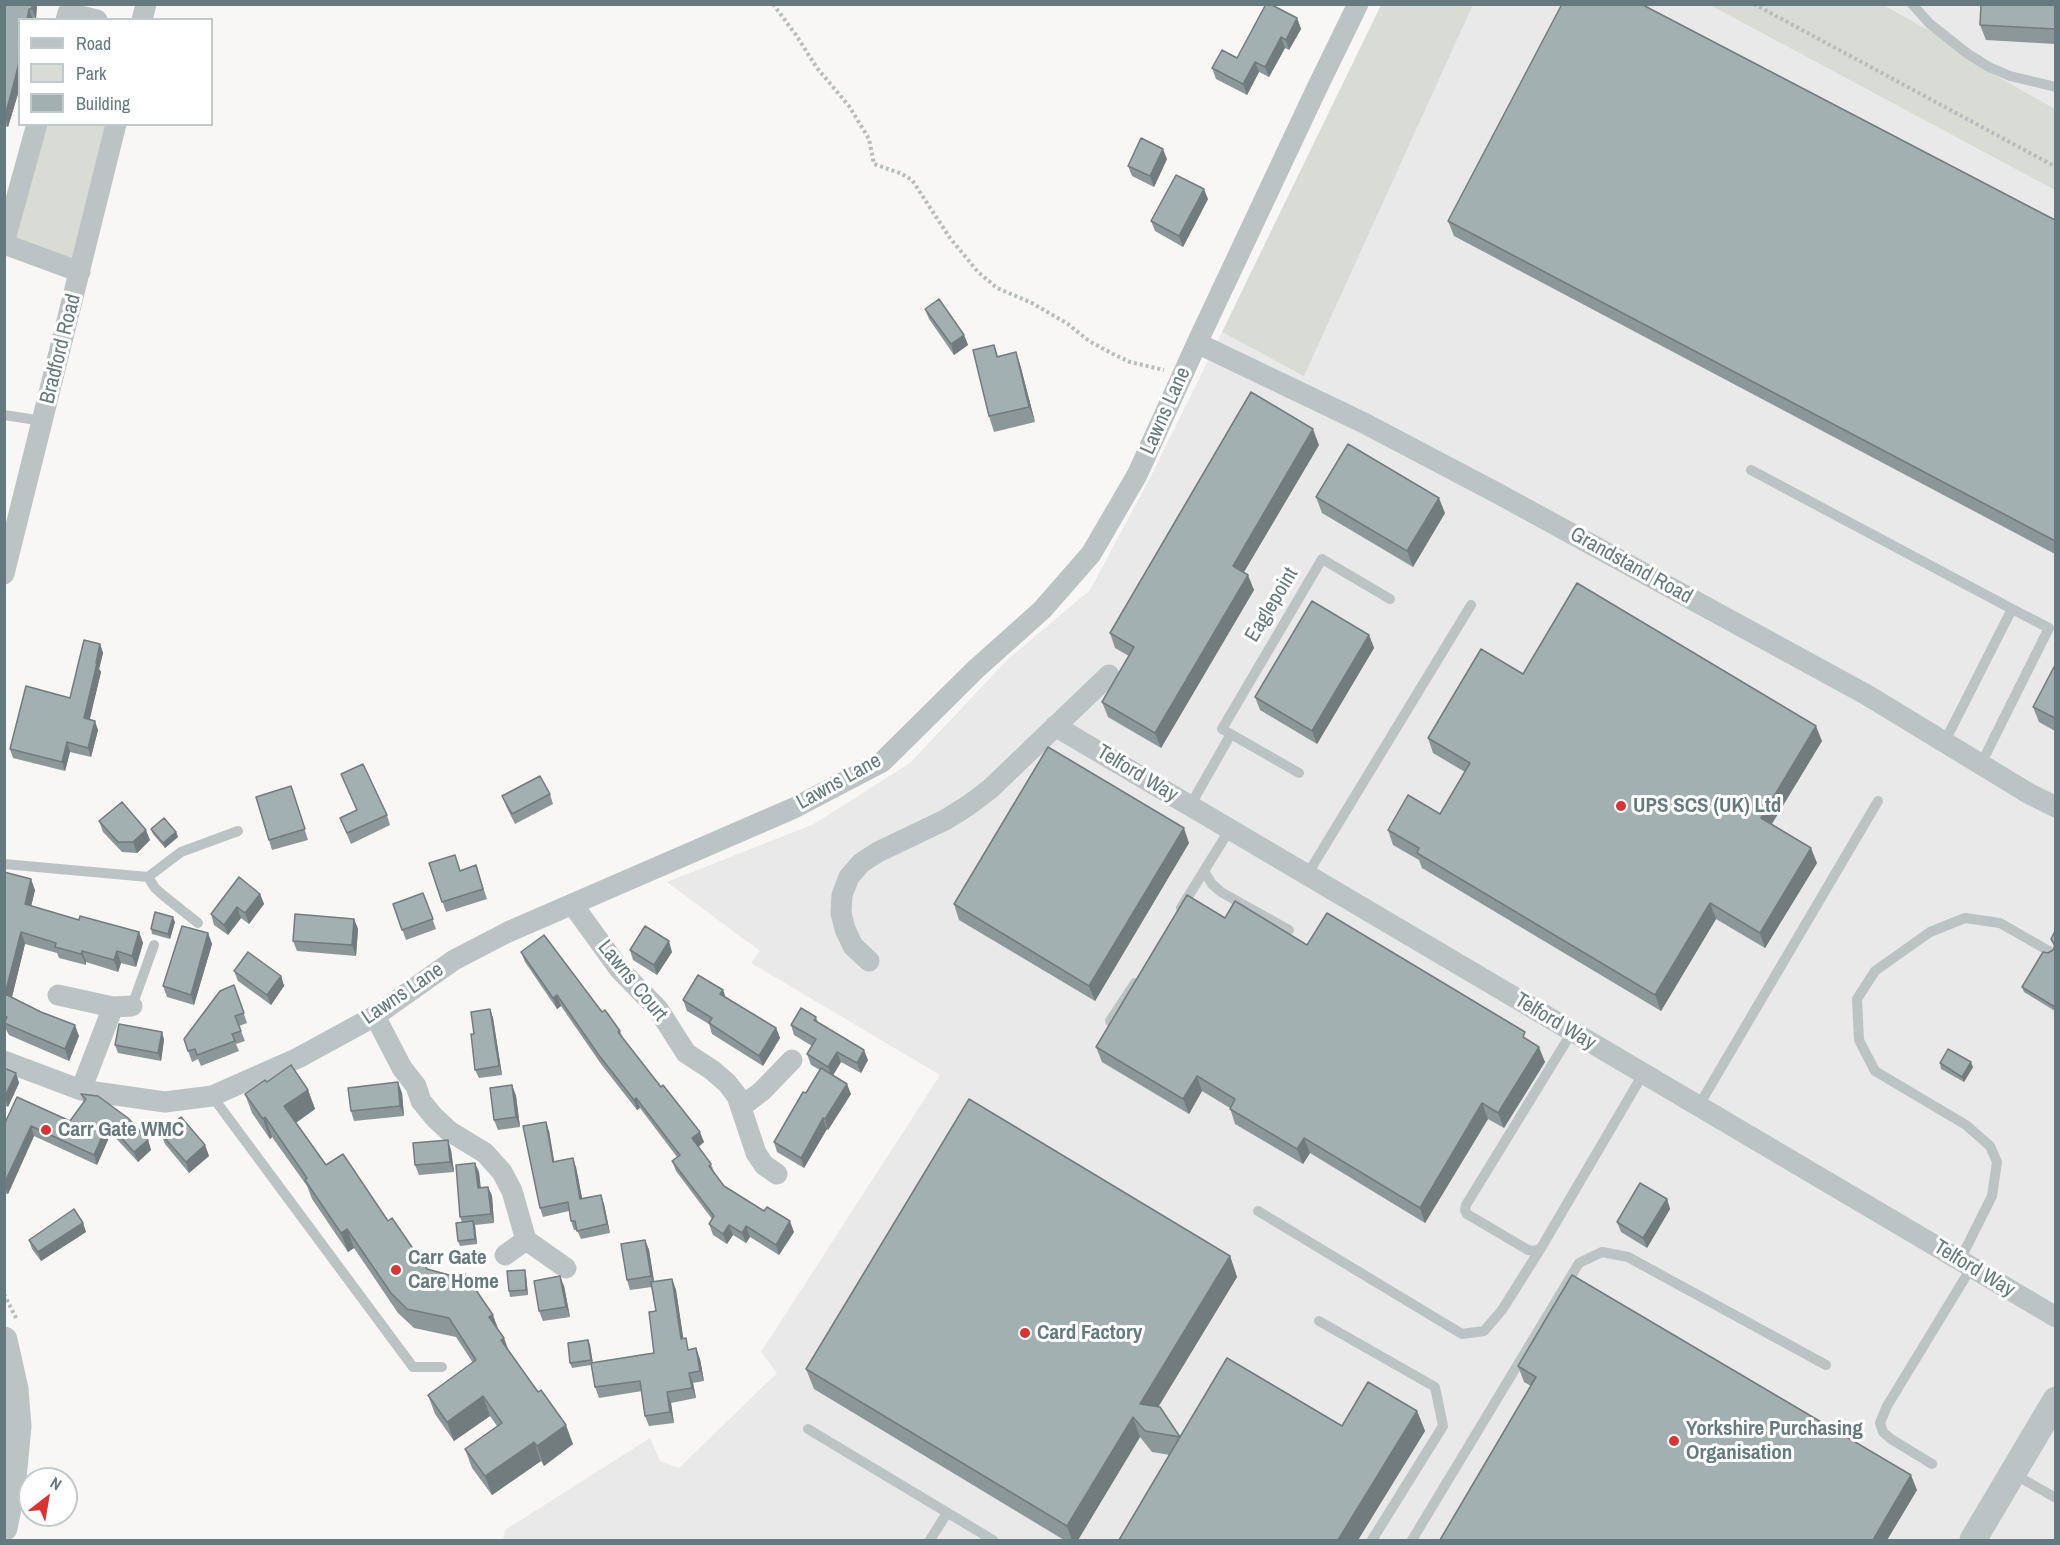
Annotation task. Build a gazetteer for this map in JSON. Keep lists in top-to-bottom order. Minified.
{"streets":{"street":["Bradford Road","Lawns Lane","Grandstand Road","Telford Way","Lawns Court"],"lane":["Eaglepoint"]},"crossings":[["Lawns Lane","Grandstand Road"],["Lawns Lane","Lawns Court"],["Eaglepoint","Telford Way"]],"places":["UPS SCS (UK) Ltd","Carr Gate WMC","Carr Gate Care Home","Card Factory","Yorkshire Purchasing Organisation"],"legend":["Road","Park","Building"],"north":"top right"}
